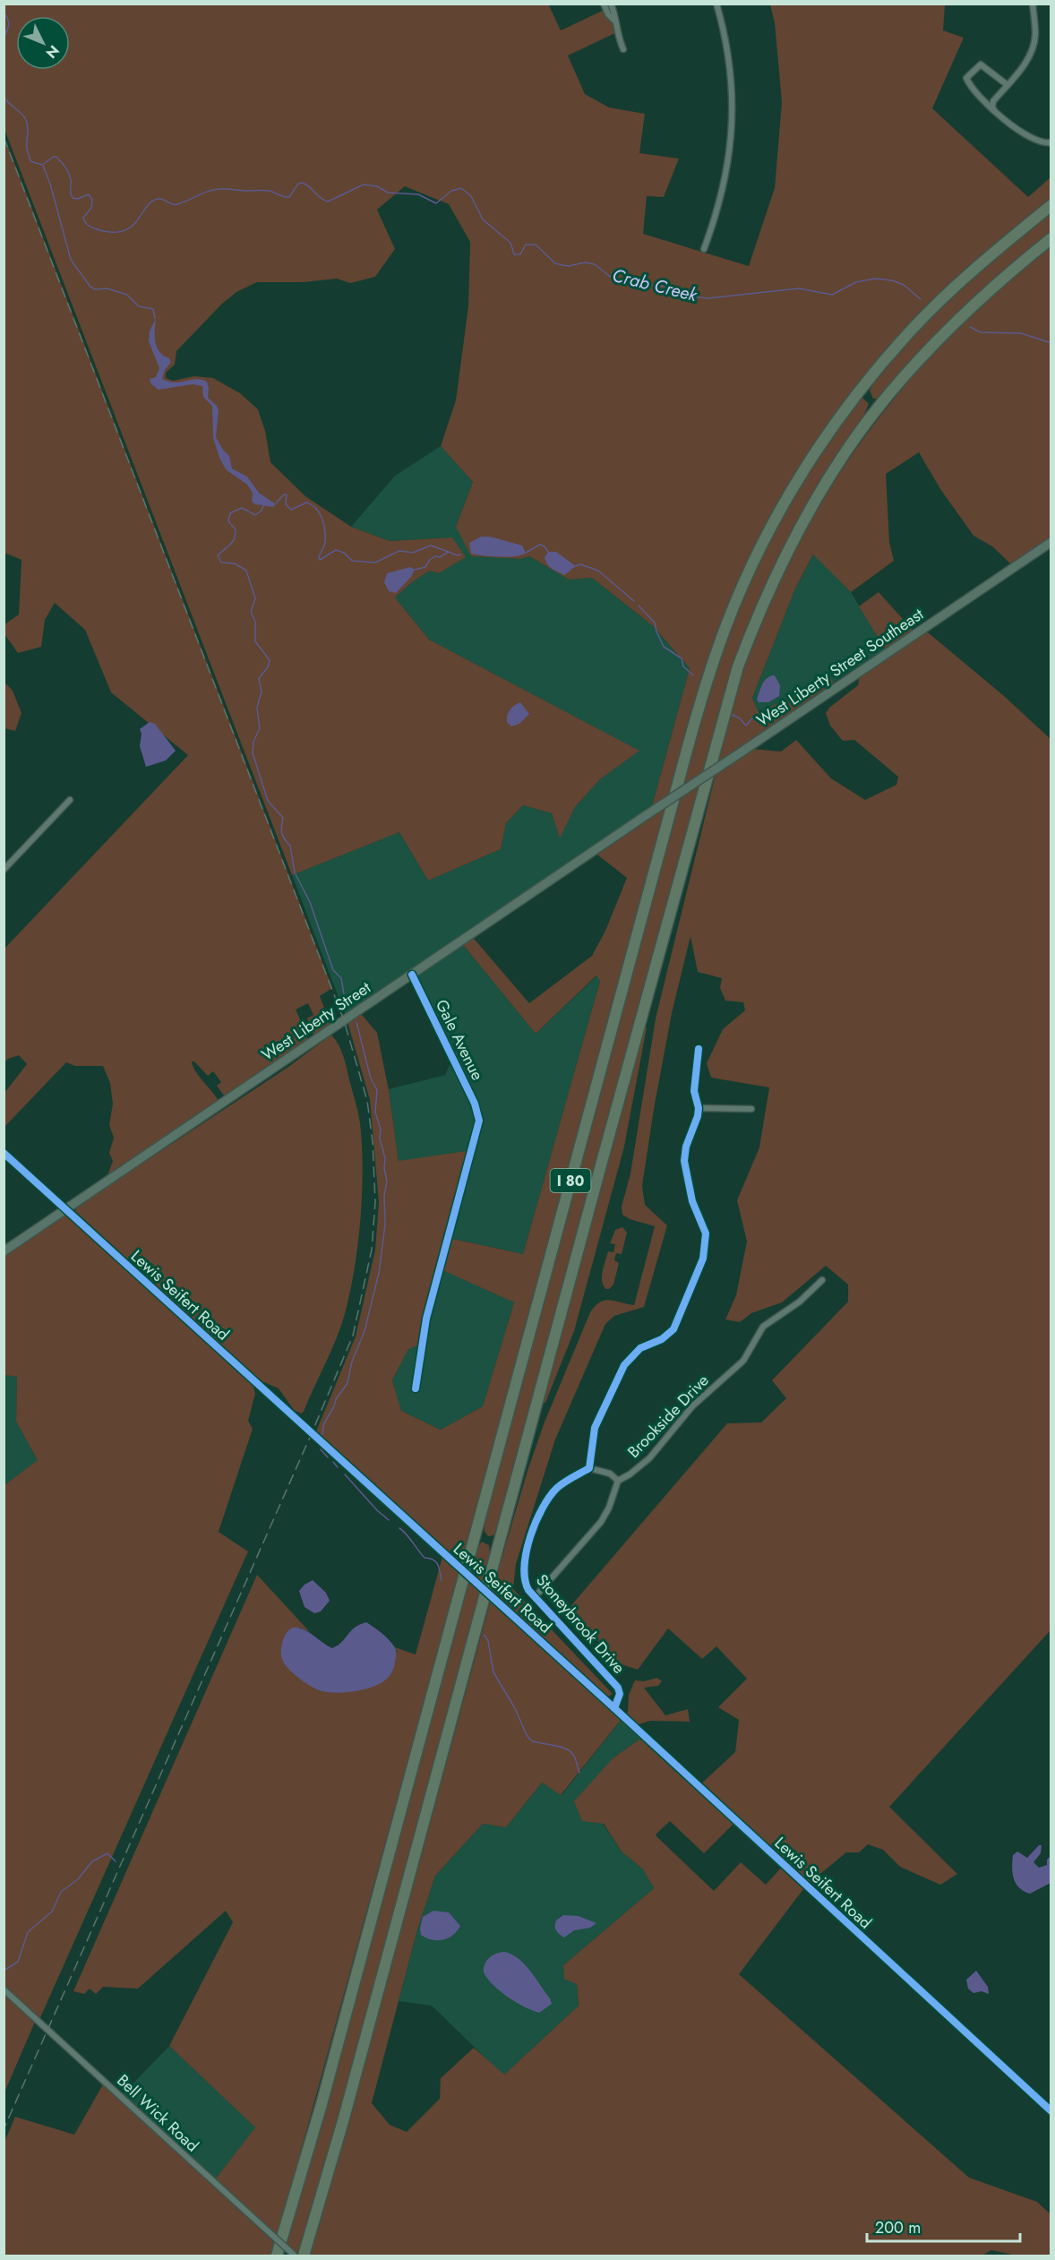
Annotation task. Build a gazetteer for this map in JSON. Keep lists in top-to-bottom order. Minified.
{"streets":{"highway":["I 80"],"main road":["West Liberty Street Southeast","West Liberty Street"],"street":["Gale Avenue","Lewis Seifert Road","Brookside Drive","Stoneybrook Drive","Bell Wick Road"]},"crossings":[["West Liberty Street Southeast","West Liberty Street"],["West Liberty Street","Gale Avenue"],["West Liberty Street","Lewis Seifert Road"],["Lewis Seifert Road","Stoneybrook Drive"]],"water":["Crab Creek"],"scale_bar":"200 m","north":"bottom right"}
